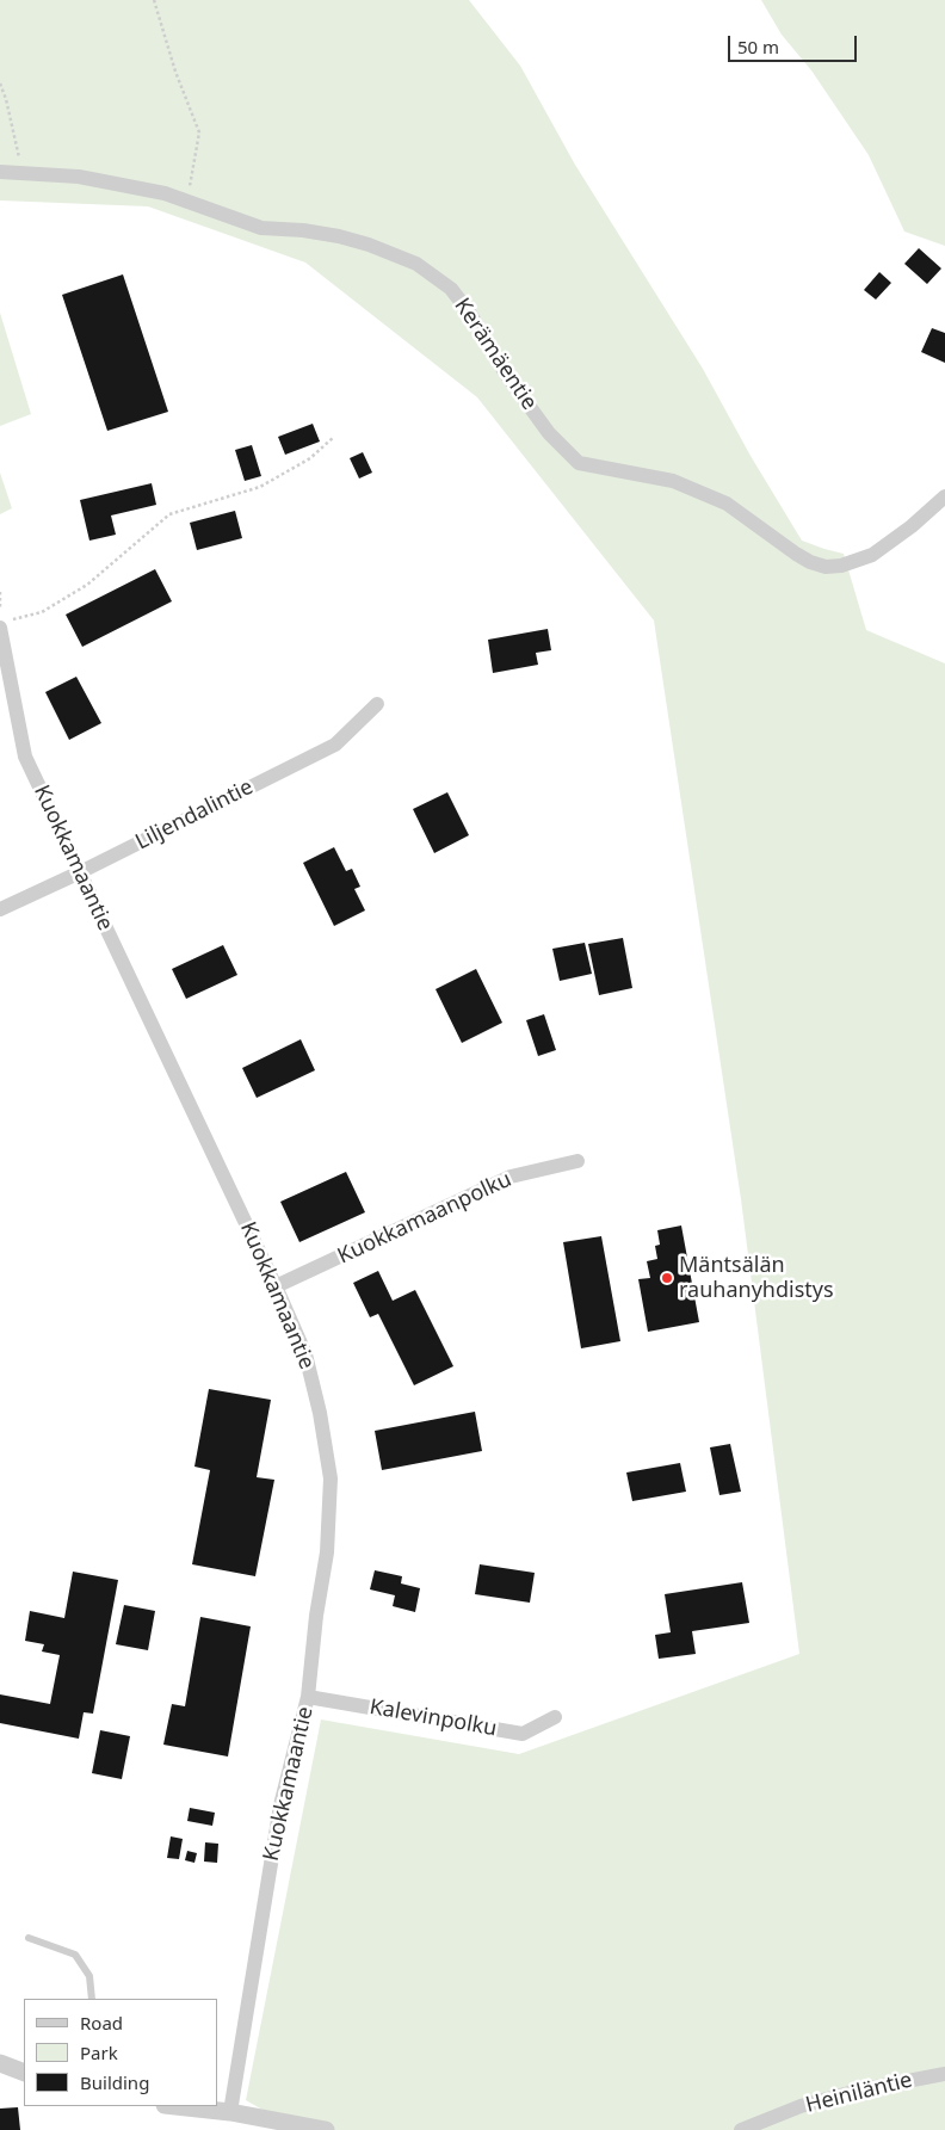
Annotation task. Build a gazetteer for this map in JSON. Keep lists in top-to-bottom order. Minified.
{"streets":{"street":["Kerämäentie","Liljendalintie","Kuokkamaantie","Kuokkamaanpolku","Kalevinpolku","Heiniläntie"]},"crossings":[["Liljendalintie","Kuokkamaantie"],["Kuokkamaantie","Kuokkamaanpolku"],["Kuokkamaantie","Kalevinpolku"]],"places":["Mäntsälän rauhanyhdistys"],"legend":["Road","Park","Building"],"scale_bar":"50 m"}
